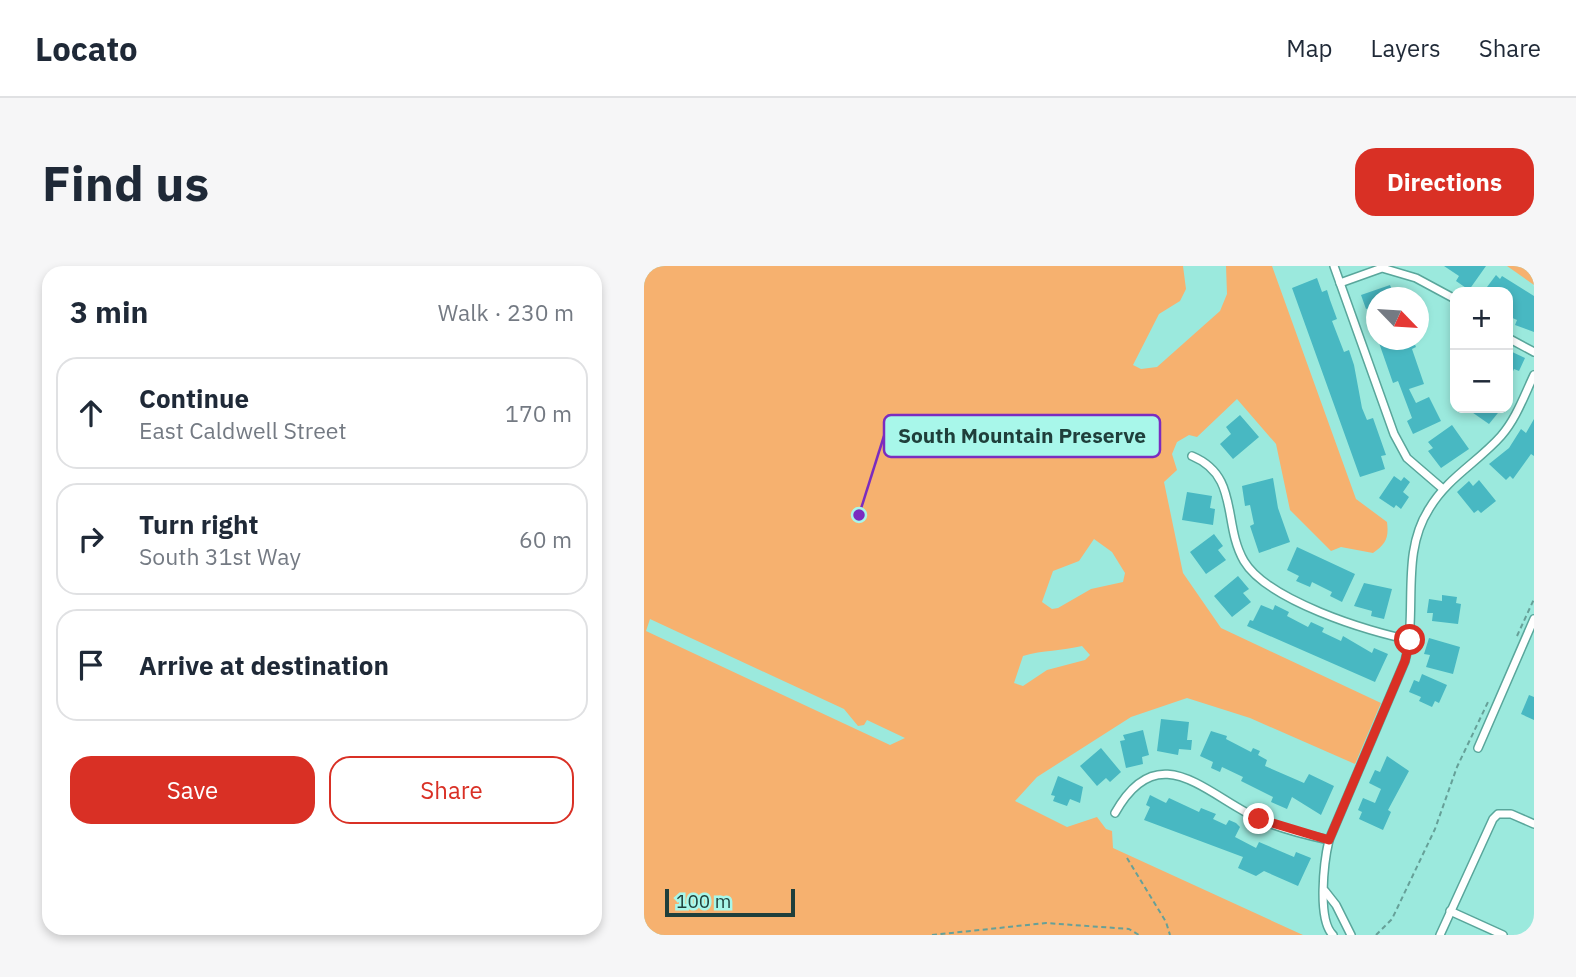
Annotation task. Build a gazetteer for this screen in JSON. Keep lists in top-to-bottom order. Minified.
{"places":["South Mountain Preserve"],"scale_bar":"100 m","north":"bottom right","page":{"header":"Locato","nav":["Map","Layers","Share"],"buttons":["Directions",["Save","Share"]],"title":"Find us","heading":["3 min","Walk · 230 m"],"map_buttons":["+","−"],"list":[["Continue","East Caldwell Street","170 m"],["Turn right","South 31st Way","60 m"],"Arrive at destination"],"scale":"100 m"}}
